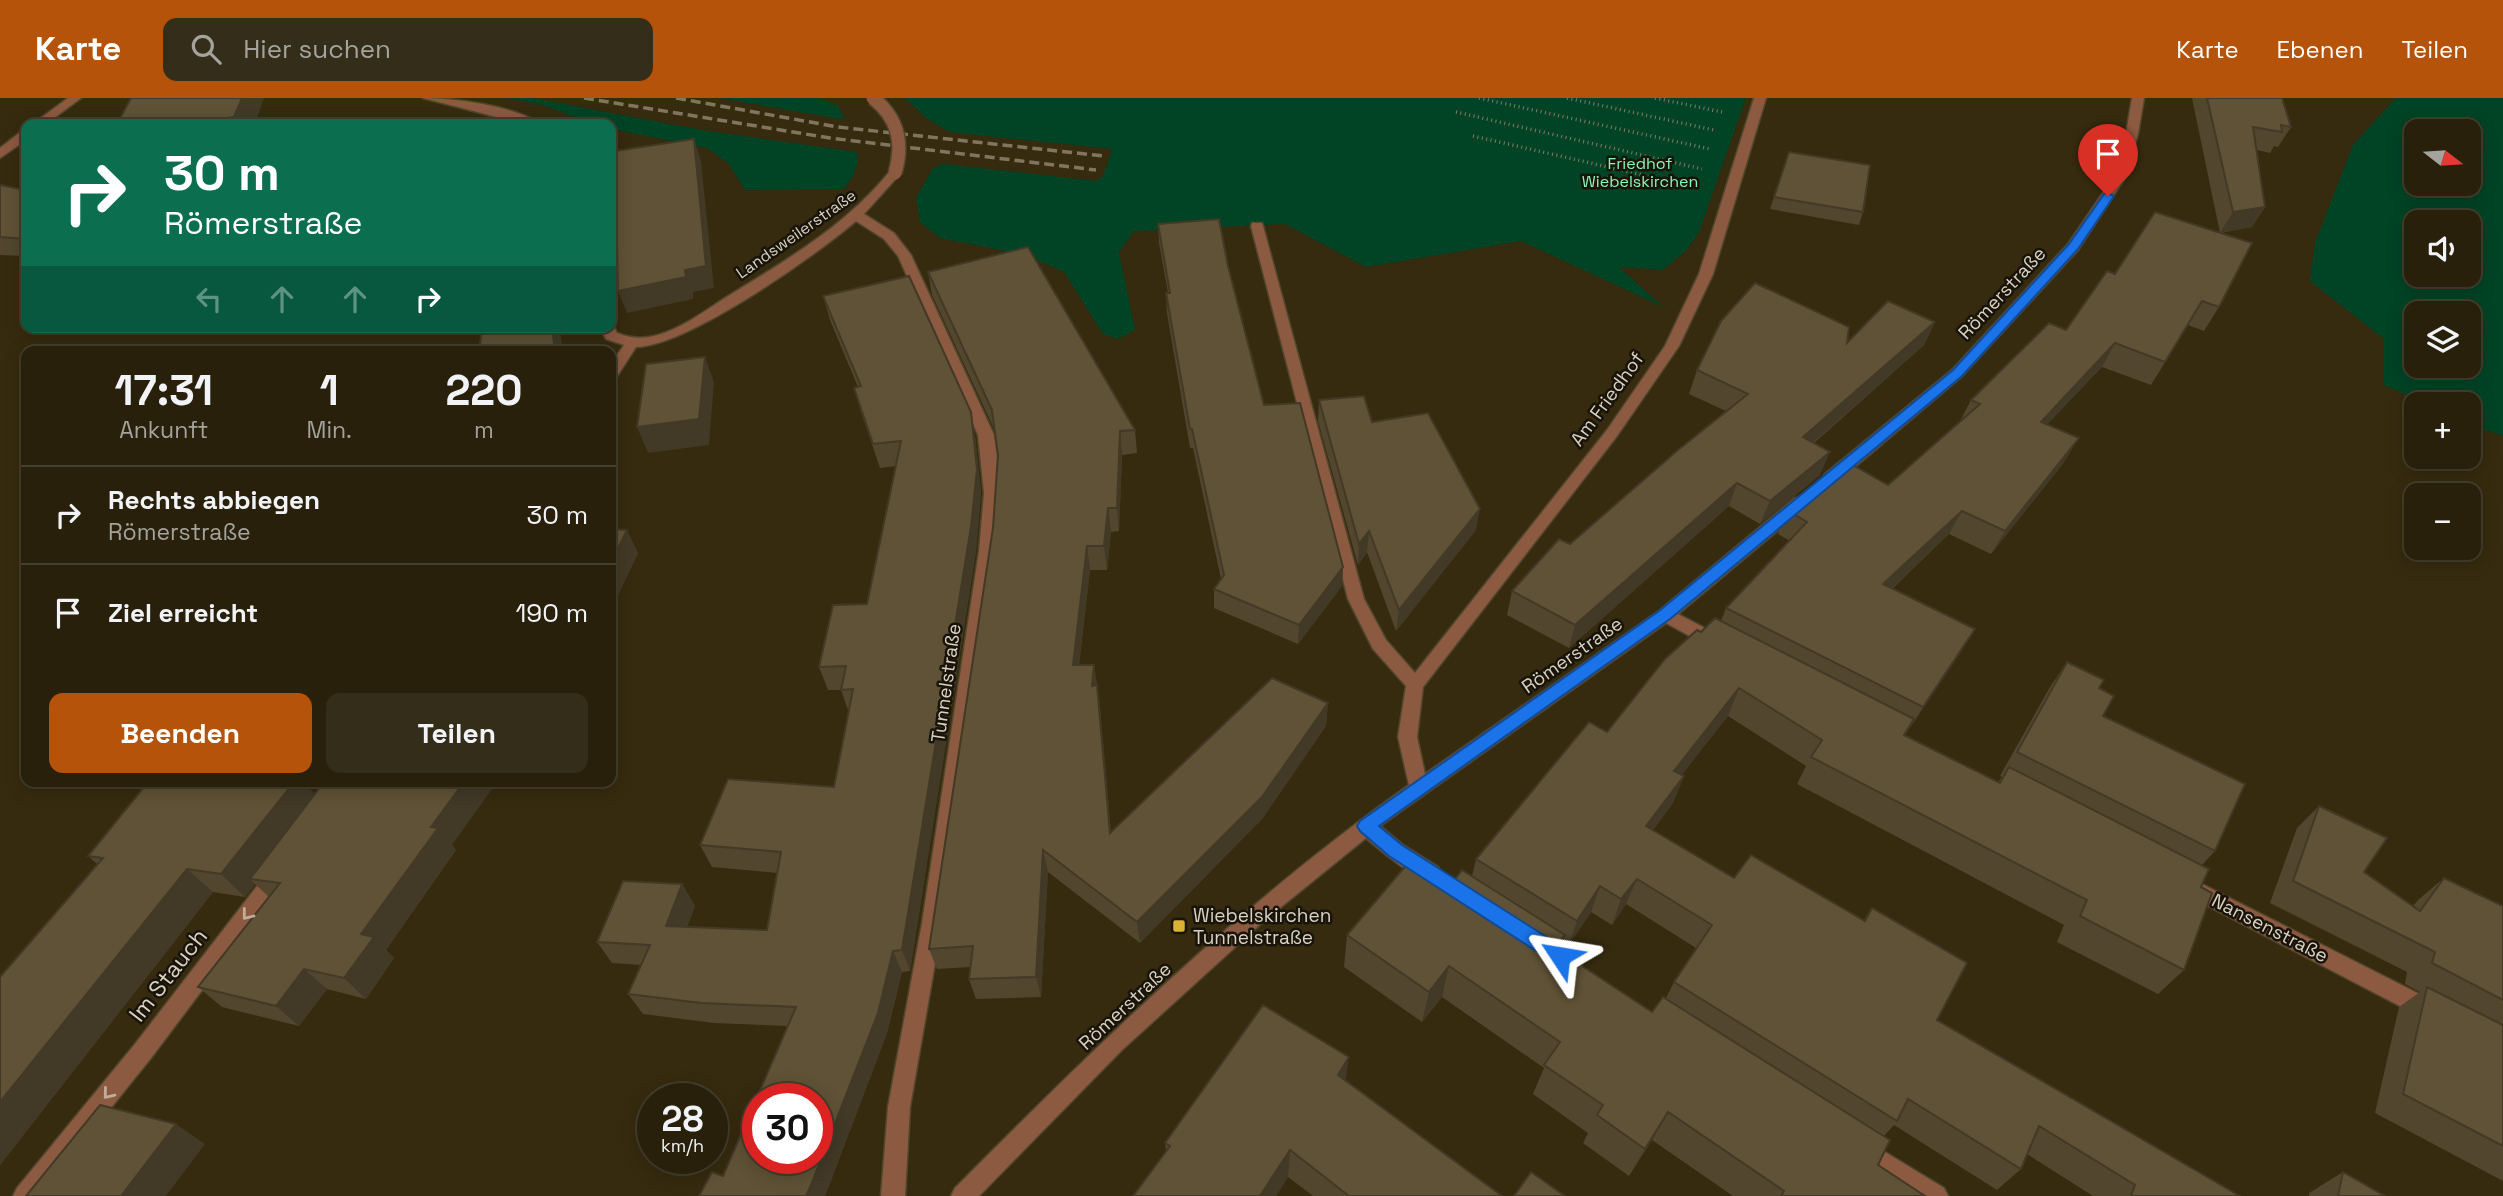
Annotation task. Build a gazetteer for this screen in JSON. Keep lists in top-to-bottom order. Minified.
{"streets":{"street":["Landsweilerstraße","Römerstraße","Am Friedhof","Tunnelstraße","Nansenstraße","Im Stauch"]},"crossings":[["Landsweilerstraße","Tunnelstraße"],["Römerstraße","Am Friedhof"]],"one_way":["Im Stauch"],"parks":["Friedhof Wiebelskirchen"],"places":{"transit":["Wiebelskirchen Tunnelstraße"]},"north":"right","page":{"header":"Karte","search":"Hier suchen","nav":["Karte","Ebenen","Teilen"],"map_buttons":["+","−"],"turn":["30 m","Römerstraße"],"eta":["17:31","Ankunft","1","Min.","220","m"],"list":[{"name":"Rechts abbiegen","note":"Römerstraße","value":"30 m"},{"name":"Ziel erreicht","value":"190 m"}],"buttons":["Beenden","Teilen"],"speed":"28 km/h","limit":"30"}}
